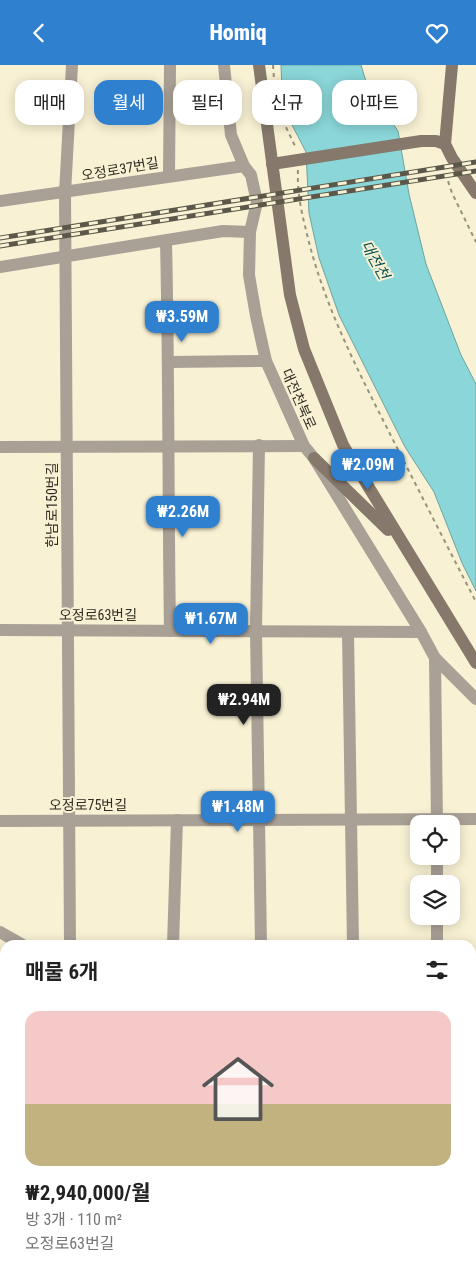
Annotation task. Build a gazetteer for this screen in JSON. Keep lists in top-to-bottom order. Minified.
{"streets":{"street":["오정로37번길","대전천북로","한남로150번길","오정로63번길","오정로75번길"]},"crossings":[["오정로37번길","대전천북로"],["오정로37번길","한남로150번길"],["대전천북로","오정로63번길"],["한남로150번길","오정로63번길"],["한남로150번길","오정로75번길"]],"water":["대전천"],"page":{"header":"Homiq","chip":["매매","월세","필터","신규","아파트"],"price":["₩3.59M","₩2.09M","₩2.26M","₩1.67M","₩2.94M","₩1.48M"],"heading":"매물 6개","list":[{"name":"₩2,940,000/월","note":"방 3개 · 110 m² · 오정로63번길"}]}}
